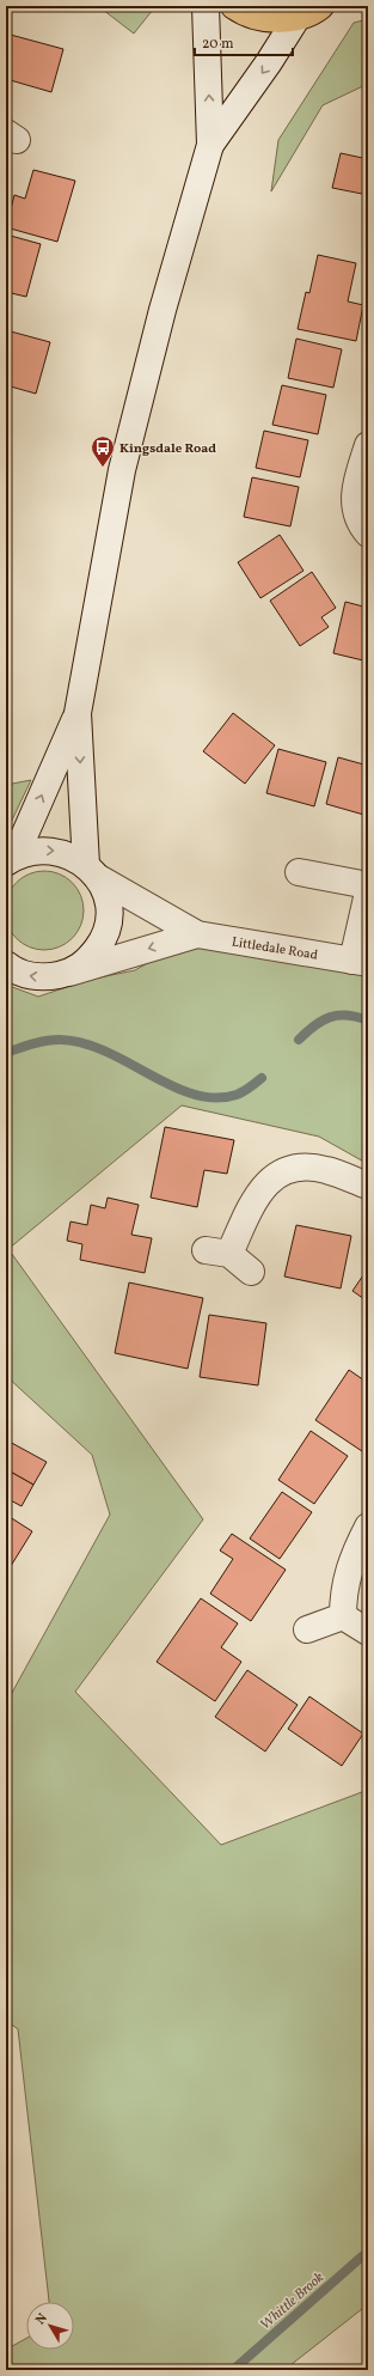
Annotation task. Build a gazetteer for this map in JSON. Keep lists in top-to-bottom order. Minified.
{"streets":{"street":["Littledale Road"]},"water":["Whittle Brook"],"places":{"bus stop":["Kingsdale Road"]},"scale_bar":"20 m","north":"top left"}
